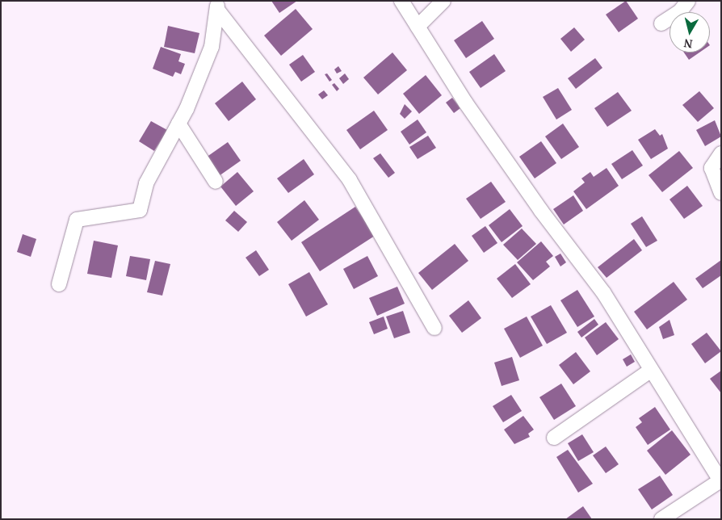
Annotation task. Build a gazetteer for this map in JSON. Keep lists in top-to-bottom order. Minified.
{"north":"bottom"}
